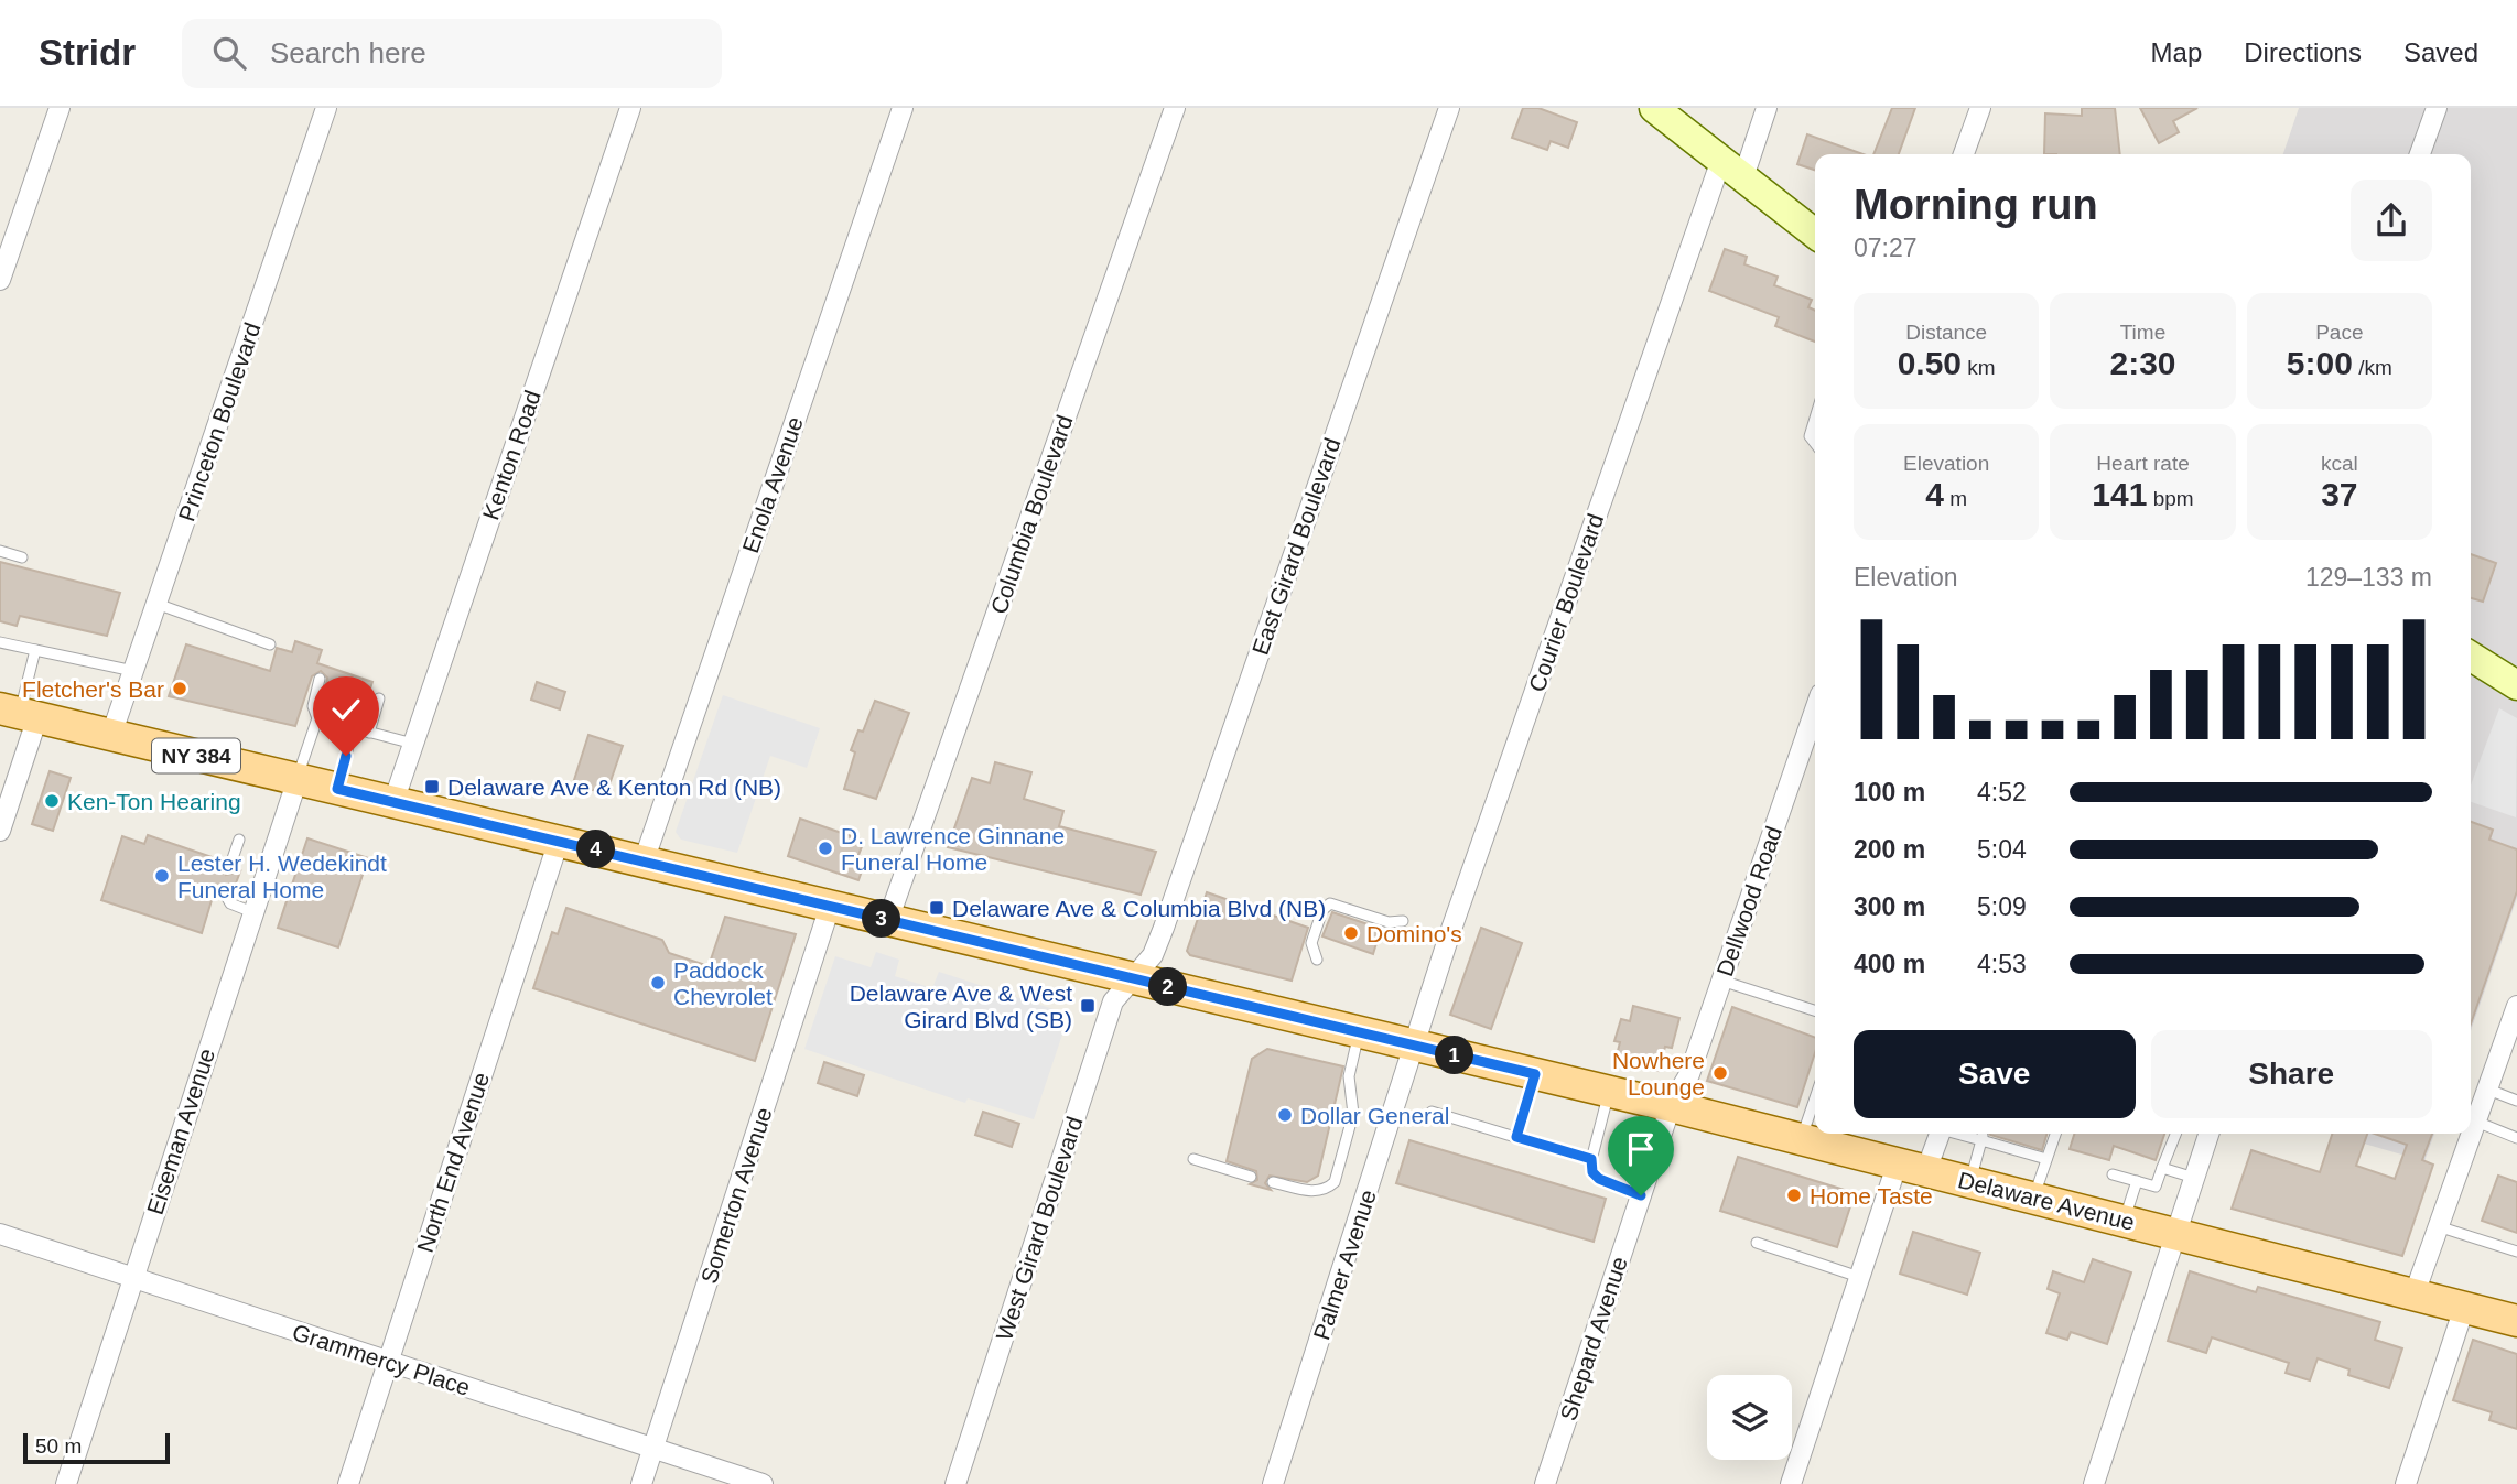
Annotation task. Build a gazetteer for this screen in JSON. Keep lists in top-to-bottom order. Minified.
{"streets":{"main road":["NY 384","Delaware Avenue"],"street":["Princeton Boulevard","Kenton Road","Enola Avenue","Columbia Boulevard","East Girard Boulevard","Courier Boulevard","Dellwood Road","Eiseman Avenue","North End Avenue","Somerton Avenue","West Girard Boulevard","Palmer Avenue","Shepard Avenue","Grammercy Place"]},"crossings":[["Princeton Boulevard","Delaware Avenue"],["Kenton Road","Delaware Avenue"],["Enola Avenue","Delaware Avenue"],["Columbia Boulevard","Delaware Avenue"],["East Girard Boulevard","Delaware Avenue"],["East Girard Boulevard","West Girard Boulevard"],["Courier Boulevard","Delaware Avenue"],["Courier Boulevard","Palmer Avenue"],["Dellwood Road","Delaware Avenue"],["Dellwood Road","Shepard Avenue"],["Eiseman Avenue","Delaware Avenue"],["Eiseman Avenue","Grammercy Place"],["North End Avenue","Delaware Avenue"],["North End Avenue","Grammercy Place"],["Somerton Avenue","Delaware Avenue"],["Somerton Avenue","Grammercy Place"],["Delaware Avenue","West Girard Boulevard"],["Delaware Avenue","Palmer Avenue"],["Delaware Avenue","Shepard Avenue"]],"places":{"other":["Fletcher's Bar","Ken-Ton Hearing","D. Lawrence Ginnane Funeral Home","Lester H. Wedekindt Funeral Home","Domino's","Paddock Chevrolet","Nowhere Lounge","Dollar General","Home Taste"],"transit":["Delaware Ave & Kenton Rd (NB)","Delaware Ave & Columbia Blvd (NB)","Delaware Ave & West Girard Blvd (SB)"]},"scale_bar":"50 m","page":{"header":"Stridr","search":"Search here","nav":["Map","Directions","Saved"],"heading":["Morning run","07:27"],"stats":[["Distance","0.50 km"],["Time","2:30"],["Pace","5:00 /km"],["Elevation","4 m"],["Heart rate","141 bpm"],["kcal","37"]],"chart":["Elevation","129–133 m"],"list":[{"name":"100 m","note":"4:52"},{"name":"200 m","note":"5:04"},{"name":"300 m","note":"5:09"},{"name":"400 m","note":"4:53"}],"pins":["4","3","2","1"],"buttons":["Save","Share"],"scale":"50 m"}}
